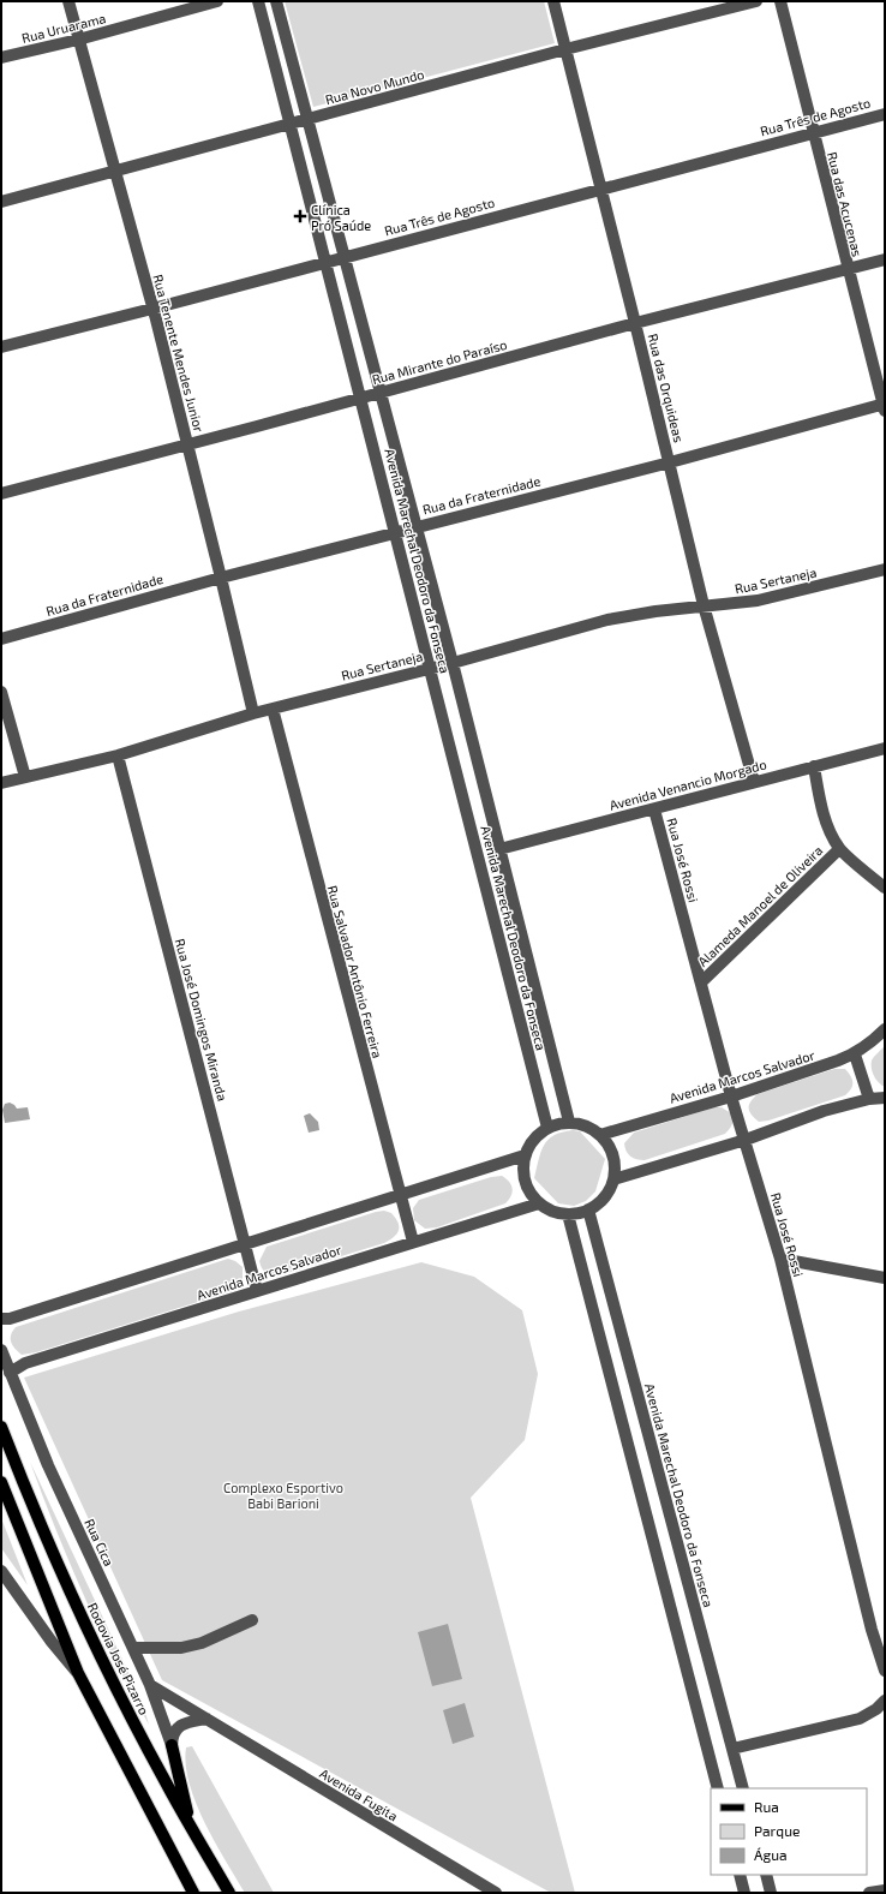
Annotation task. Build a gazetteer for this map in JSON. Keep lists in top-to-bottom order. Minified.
{"streets":{"main road":["Rodovia José Pizarro"],"street":["Rua Uruarama","Rua Novo Mundo","Rua Três de Agosto","Rua das Acucenas","Rua Tenente Mendes Junior","Rua Mirante do Paraíso","Rua das Orquideas","Rua da Fraternidade","Avenida Marechal Deodoro da Fonseca","Rua Sertaneja","Avenida Venancio Morgado","Rua José Rossi","Alameda Manoel de Oliveira","Rua Salvador Antônio Ferreira","Rua José Domingos Miranda","Avenida Marcos Salvador","Rua Cica","Avenida Fugita"]},"crossings":[["Rua Uruarama","Rua Tenente Mendes Junior"],["Rua Novo Mundo","Rua Tenente Mendes Junior"],["Rua Novo Mundo","Rua das Orquideas"],["Rua Novo Mundo","Avenida Marechal Deodoro da Fonseca"],["Rua Três de Agosto","Rua das Acucenas"],["Rua Três de Agosto","Rua Tenente Mendes Junior"],["Rua Três de Agosto","Rua das Orquideas"],["Rua Três de Agosto","Avenida Marechal Deodoro da Fonseca"],["Rua das Acucenas","Rua Mirante do Paraíso"],["Rua das Acucenas","Rua da Fraternidade"],["Rua Tenente Mendes Junior","Rua Mirante do Paraíso"],["Rua Tenente Mendes Junior","Rua da Fraternidade"],["Rua Tenente Mendes Junior","Rua Sertaneja"],["Rua Mirante do Paraíso","Rua das Orquideas"],["Rua Mirante do Paraíso","Avenida Marechal Deodoro da Fonseca"],["Rua das Orquideas","Rua da Fraternidade"],["Rua das Orquideas","Rua Sertaneja"],["Rua das Orquideas","Avenida Venancio Morgado"],["Rua da Fraternidade","Avenida Marechal Deodoro da Fonseca"],["Avenida Marechal Deodoro da Fonseca","Rua Sertaneja"],["Avenida Marechal Deodoro da Fonseca","Avenida Venancio Morgado"],["Avenida Marechal Deodoro da Fonseca","Avenida Marcos Salvador"],["Rua Sertaneja","Rua Salvador Antônio Ferreira"],["Rua Sertaneja","Rua José Domingos Miranda"],["Avenida Venancio Morgado","Rua José Rossi"],["Rua José Rossi","Alameda Manoel de Oliveira"],["Rua José Rossi","Avenida Marcos Salvador"],["Rua Salvador Antônio Ferreira","Avenida Marcos Salvador"],["Rua José Domingos Miranda","Avenida Marcos Salvador"],["Avenida Marcos Salvador","Rua Cica"],["Rua Cica","Avenida Fugita"]],"parks":["Complexo Esportivo Babi Barioni"],"places":{"health":["Clínica Pró Saúde"]},"legend":["Rua","Parque","Água"]}
